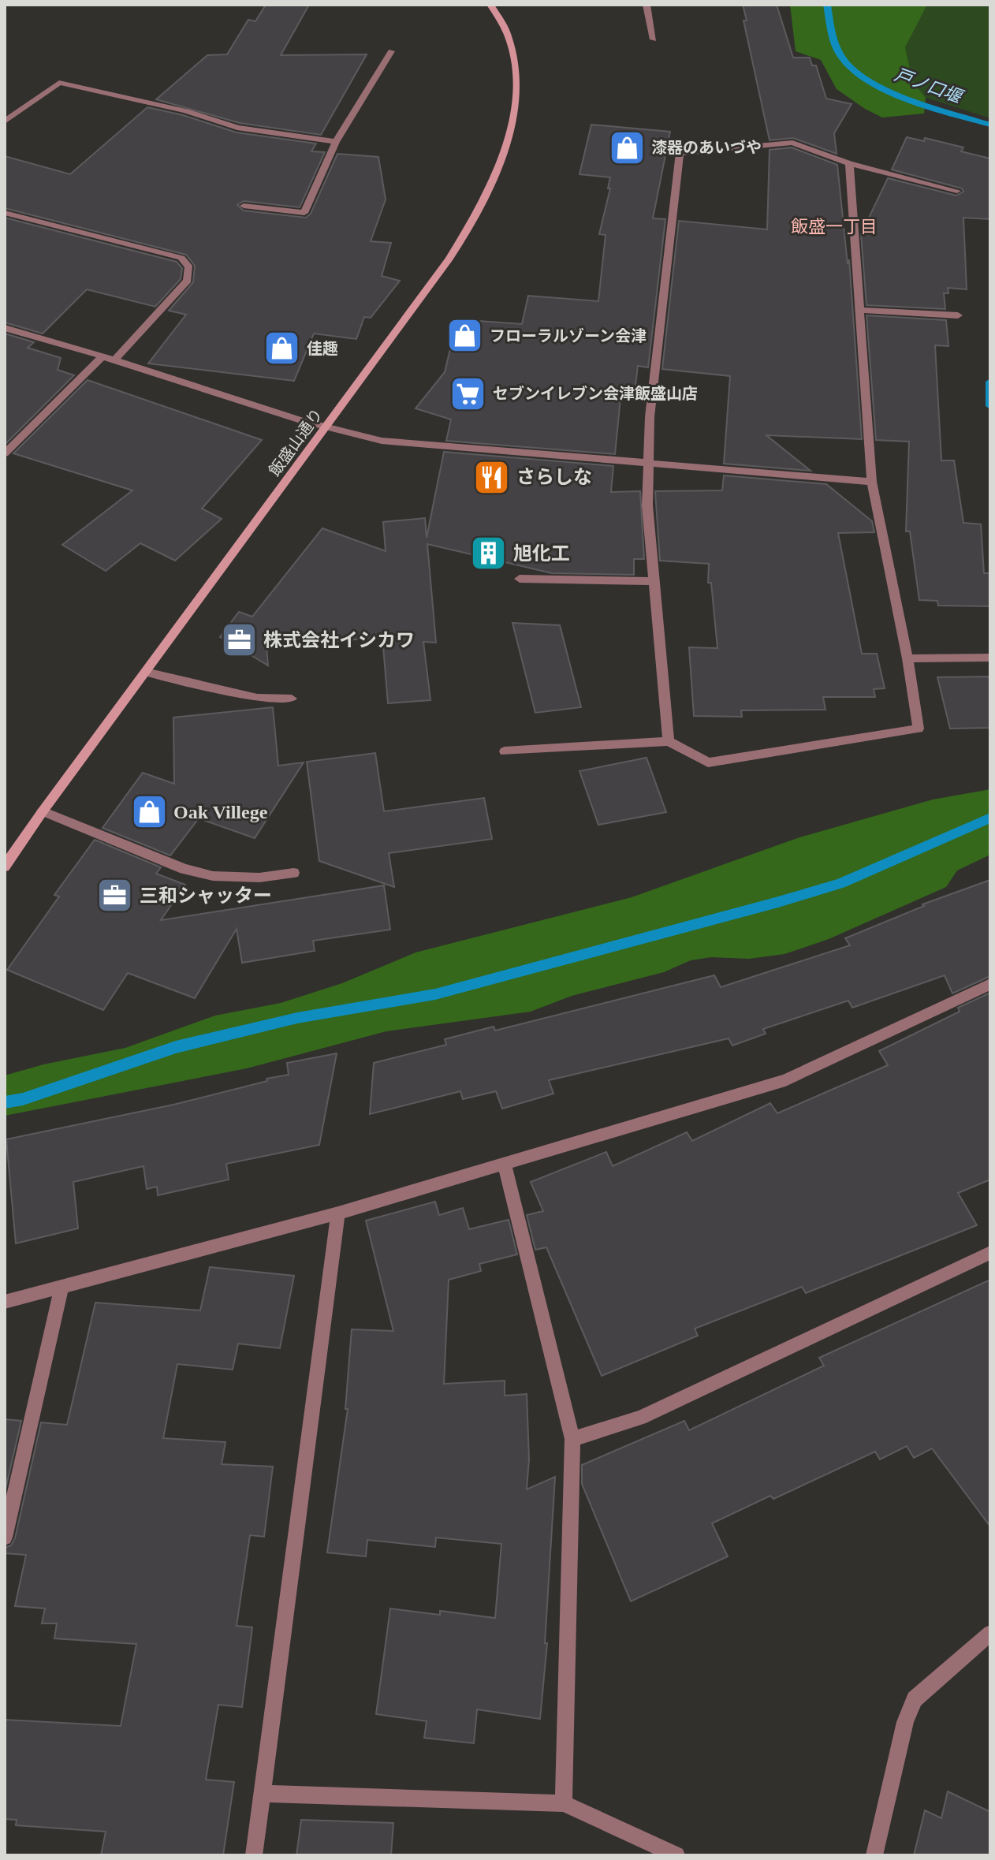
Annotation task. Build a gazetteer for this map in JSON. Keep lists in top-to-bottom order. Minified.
{"streets":{"street":["飯盛山通り"]},"districts":["飯盛一丁目"],"water":["戸ノ口堰"],"places":{"shop":["漆器のあいづや","フローラルゾーン会津","佳趣","Oak Villege"],"supermarket":["セブンイレブン会津飯盛山店"],"restaurant":["さらしな"],"building":["旭化工"],"office":["株式会社イシカワ","三和シャッター"]}}
